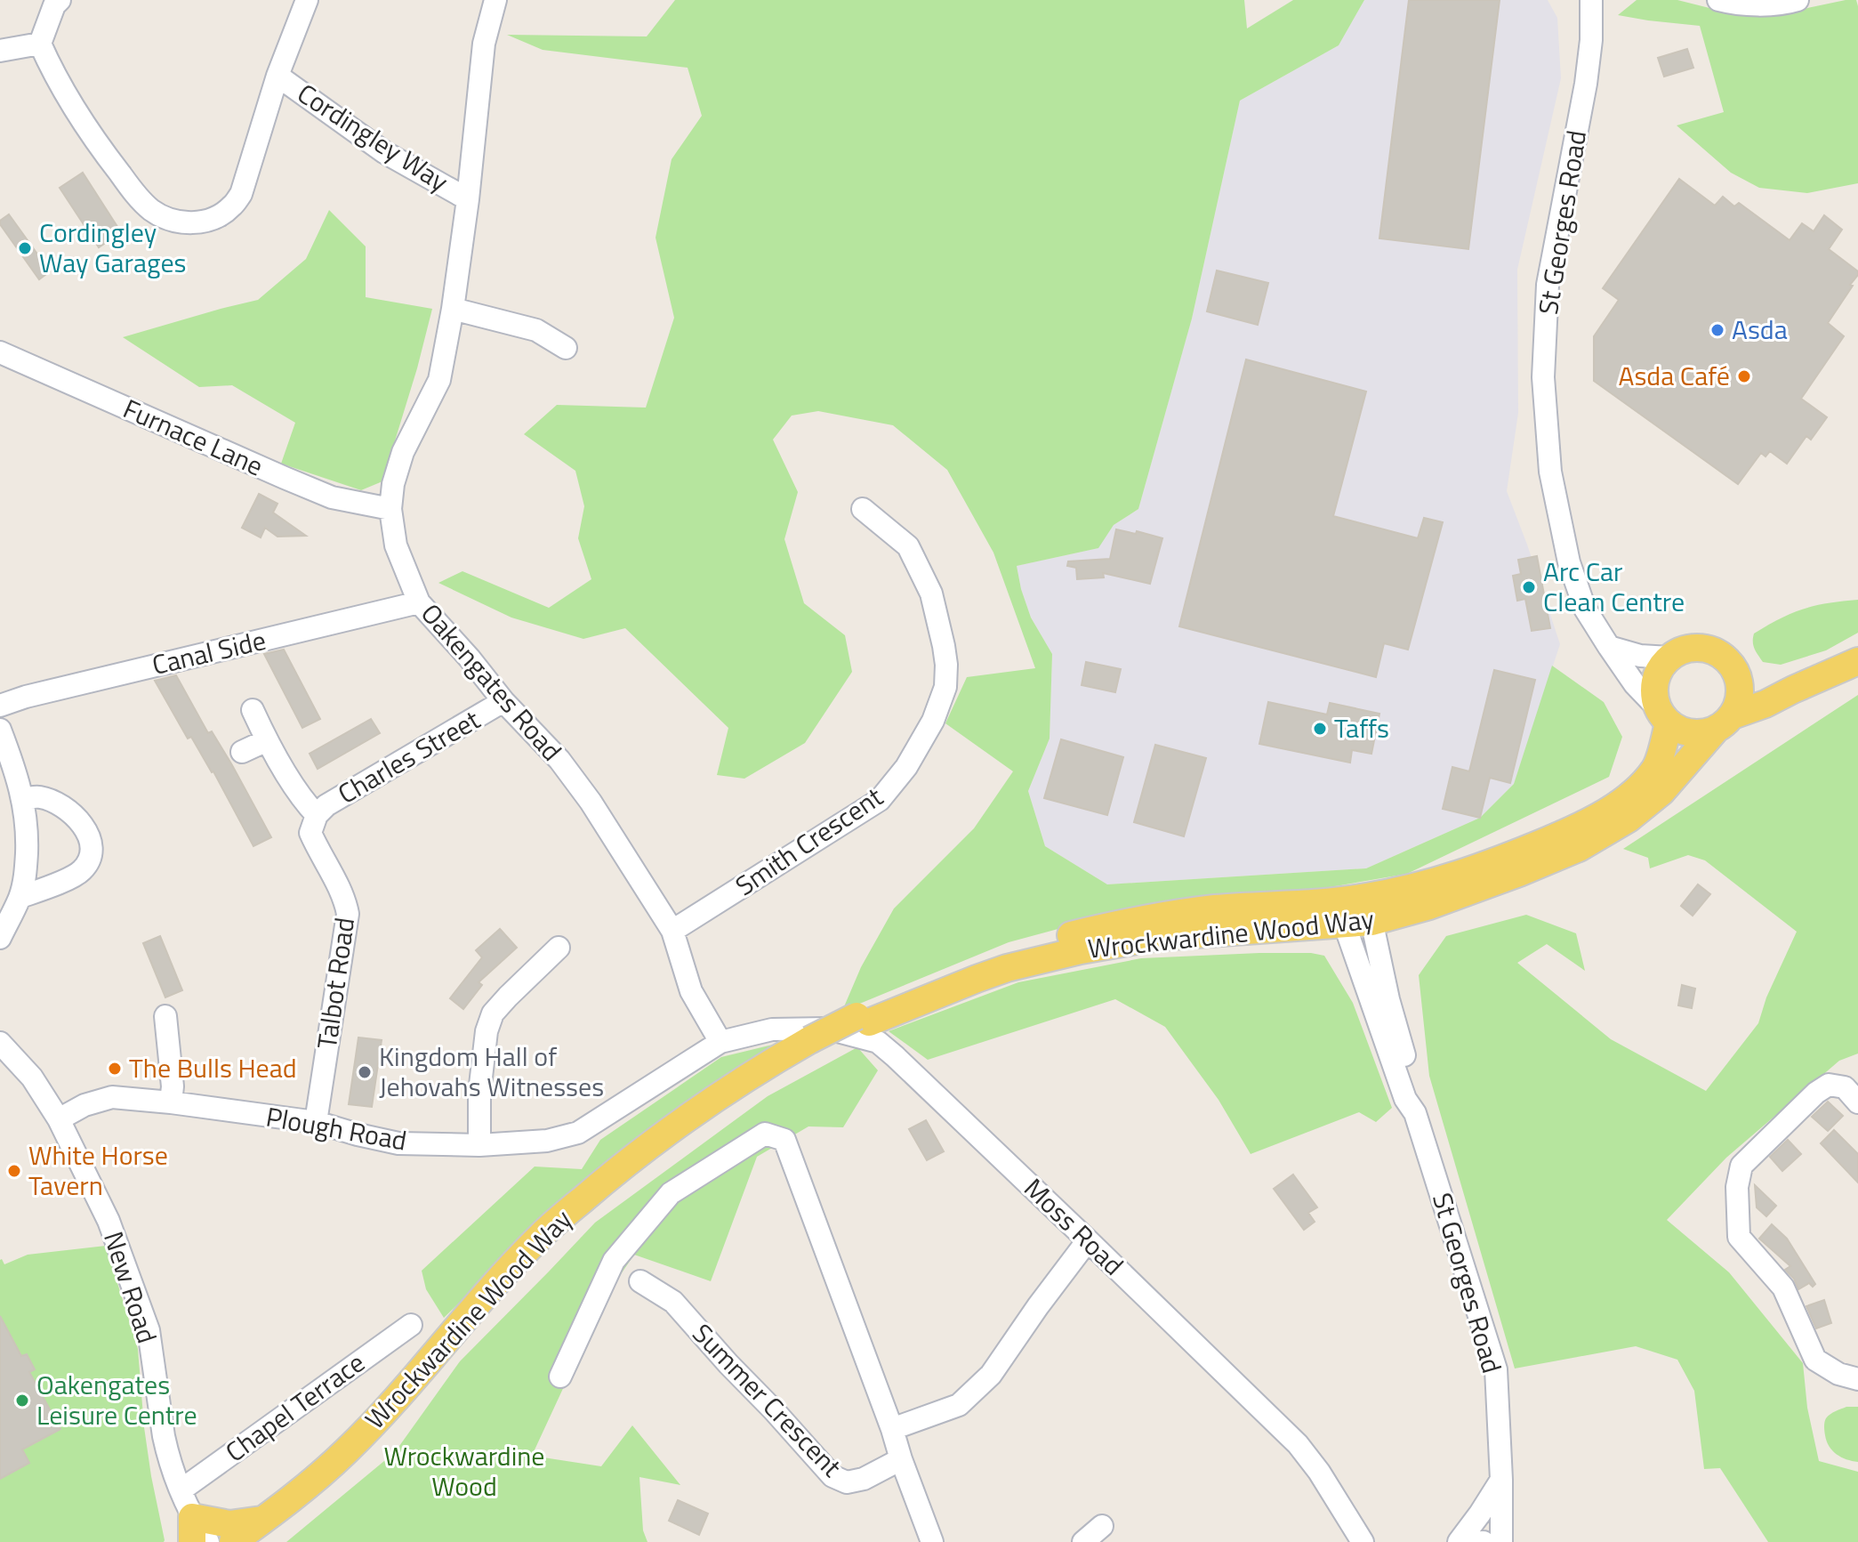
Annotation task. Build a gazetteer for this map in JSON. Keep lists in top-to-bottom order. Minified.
{"streets":{"main road":["Wrockwardine Wood Way"],"street":["Cordingley Way","St Georges Road","Furnace Lane","Canal Side","Oakengates Road","Charles Street","Smith Crescent","Talbot Road","Plough Road","Moss Road","New Road","Summer Crescent","Chapel Terrace"]},"crossings":[["Cordingley Way","Oakengates Road"],["St Georges Road","Wrockwardine Wood Way"],["Furnace Lane","Oakengates Road"],["Canal Side","Oakengates Road"],["Oakengates Road","Charles Street"],["Oakengates Road","Smith Crescent"],["Oakengates Road","Plough Road"],["Oakengates Road","Moss Road"],["Charles Street","Talbot Road"],["Talbot Road","Plough Road"],["Plough Road","Moss Road"],["Plough Road","New Road"],["New Road","Chapel Terrace"]],"parks":["Wrockwardine Wood"],"places":["Cordingley Way Garages","Asda","Asda Café","Arc Car Clean Centre","Taffs","The Bulls Head","Kingdom Hall of Jehovahs Witnesses","White Horse Tavern","Oakengates Leisure Centre"]}
